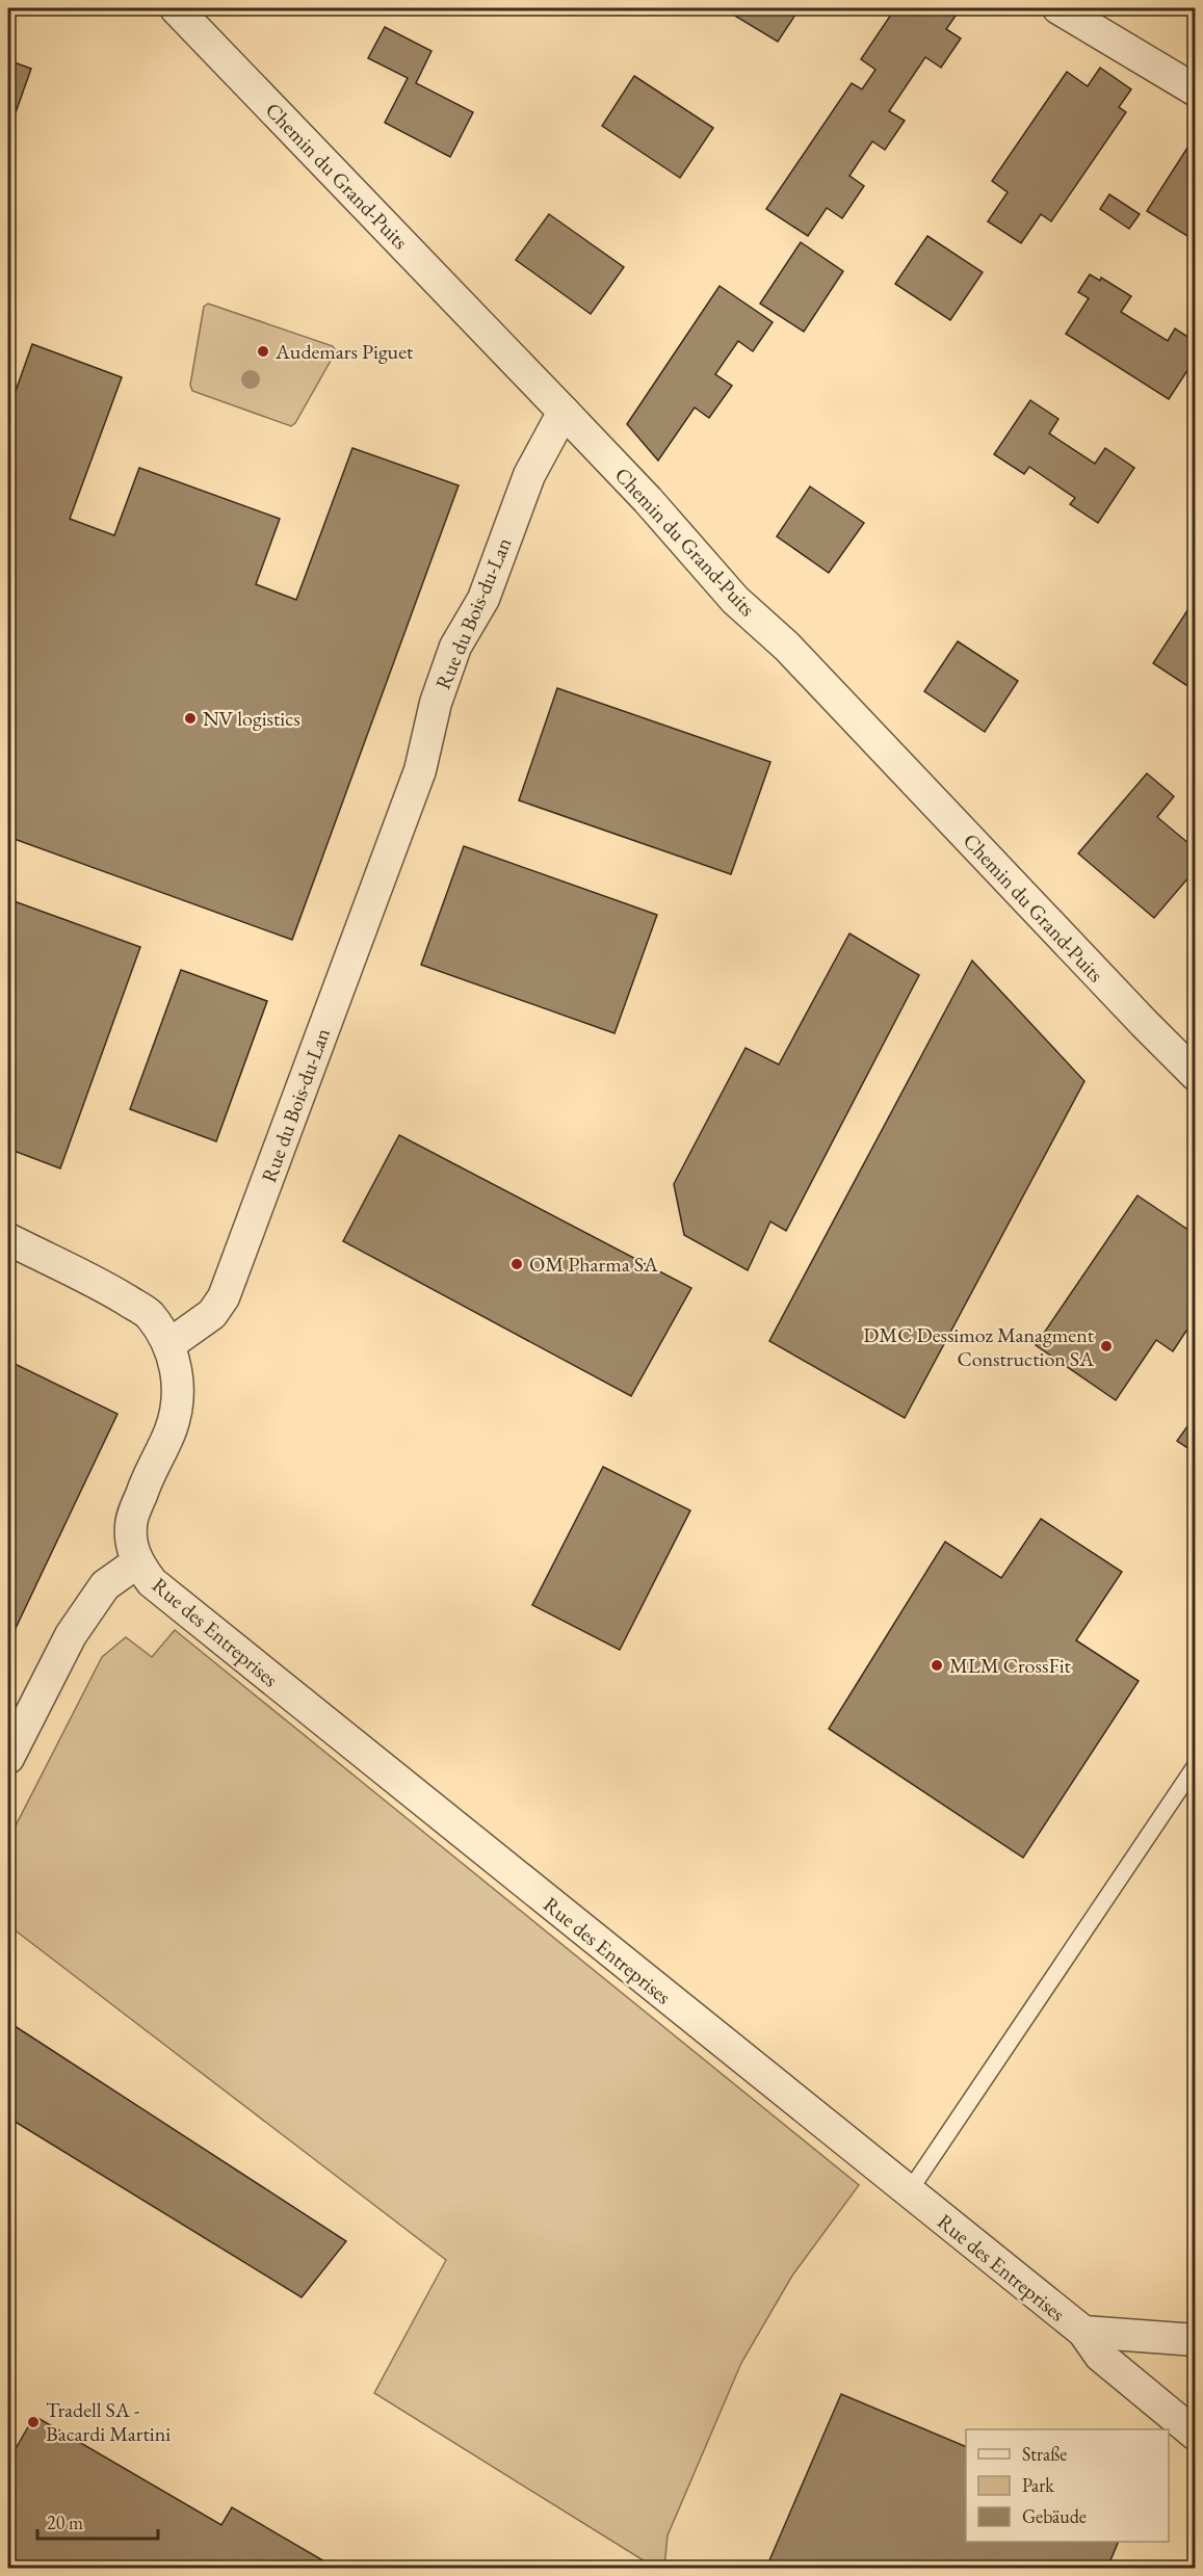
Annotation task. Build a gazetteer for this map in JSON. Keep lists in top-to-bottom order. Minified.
{"streets":{"street":["Chemin du Grand-Puits","Rue du Bois-du-Lan","Rue des Entreprises"]},"crossings":[["Chemin du Grand-Puits","Rue du Bois-du-Lan"]],"places":["Audemars Piguet","NV logistics","OM Pharma SA","DMC Dessimoz Managment Construction SA","MLM CrossFit","Tradell SA - Bacardi Martini"],"legend":["Straße","Park","Gebäude"],"scale_bar":"20 m"}
